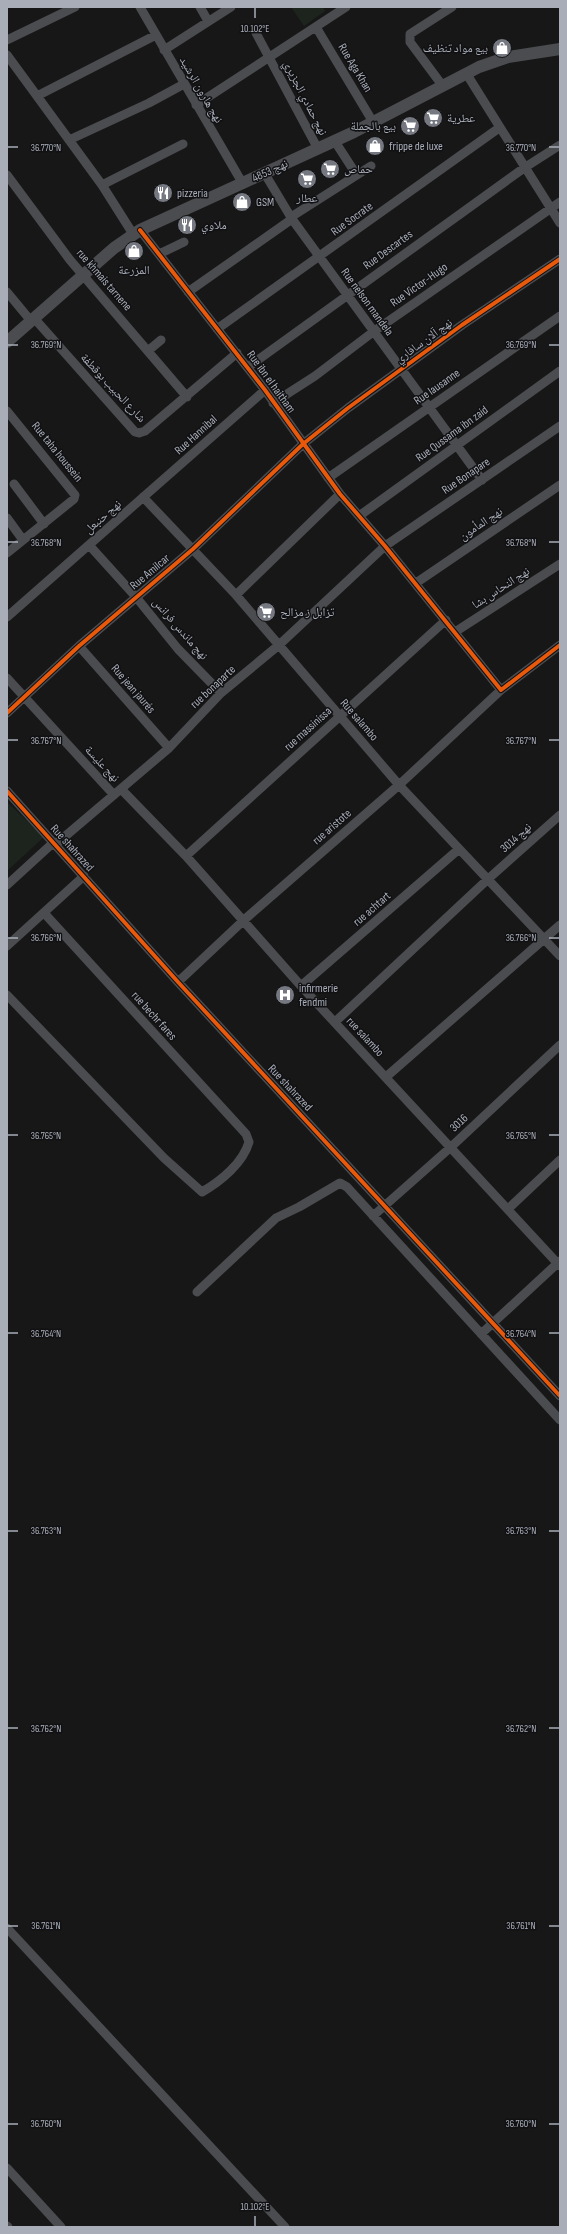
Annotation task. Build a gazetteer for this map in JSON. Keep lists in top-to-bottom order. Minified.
{"streets":{"street":["Rue Aga Khan","نهج هارون الرشيد","نهج حمادي الجزيري","نهج 4853","Rue Socrate","Rue Descartes","rue khmais tarnene","Rue Victor-Hugo","Rue nelson mandela","نهج آلان سافاري","Rue ibn el haitham","Rue lausanne","شارع الحبيب بوقطفة","Rue Qussama ibn zaid","Rue Hannibal","Rue taha houssein","Rue Bonapare","نهج حنبعل","نهج المأمون","Rue Amilcar","نهج النحاس بشا","نهج ماندس فرانس","rue bonaparte","Rue jean jaurés","Rue salambo","rue massinissa","نهج عليسة","rue aristote","نهج 3014","Rue shahrazed","rue achtart","rue bechr fares","rue salambo","3016"]},"crossings":[["Rue Aga Khan","نهج 4853"],["نهج هارون الرشيد","نهج 4853"],["نهج حمادي الجزيري","نهج 4853"],["نهج 4853","rue khmais tarnene"],["نهج 4853","Rue nelson mandela"],["نهج 4853","Rue ibn el haitham"],["نهج 4853","شارع الحبيب بوقطفة"],["Rue Socrate","Rue nelson mandela"],["Rue Socrate","Rue ibn el haitham"],["Rue Descartes","Rue nelson mandela"],["Rue Descartes","Rue ibn el haitham"],["rue khmais tarnene","شارع الحبيب بوقطفة"],["Rue Victor-Hugo","Rue nelson mandela"],["Rue Victor-Hugo","Rue ibn el haitham"],["Rue nelson mandela","نهج آلان سافاري"],["Rue nelson mandela","Rue lausanne"],["Rue nelson mandela","Rue Qussama ibn zaid"],["Rue nelson mandela","Rue Bonapare"],["نهج آلان سافاري","Rue ibn el haitham"],["نهج آلان سافاري","Rue Amilcar"],["Rue ibn el haitham","Rue lausanne"],["Rue ibn el haitham","شارع الحبيب بوقطفة"],["Rue ibn el haitham","Rue Qussama ibn zaid"],["Rue ibn el haitham","Rue Hannibal"],["Rue ibn el haitham","Rue Bonapare"],["Rue ibn el haitham","نهج المأمون"],["Rue ibn el haitham","Rue Amilcar"],["Rue ibn el haitham","نهج النحاس بشا"],["Rue ibn el haitham","rue bonaparte"],["Rue ibn el haitham","rue massinissa"],["Rue ibn el haitham","rue aristote"],["Rue Hannibal","نهج حنبعل"],["Rue Hannibal","Rue salambo"],["Rue Bonapare","rue bonaparte"],["نهج حنبعل","نهج ماندس فرانس"],["نهج حنبعل","Rue salambo"],["Rue Amilcar","نهج ماندس فرانس"],["Rue Amilcar","Rue jean jaurés"],["Rue Amilcar","Rue salambo"],["Rue Amilcar","نهج عليسة"],["نهج ماندس فرانس","rue bonaparte"],["rue bonaparte","Rue jean jaurés"],["rue bonaparte","Rue salambo"],["rue bonaparte","نهج عليسة"],["rue bonaparte","Rue shahrazed"],["rue bonaparte","rue salambo"],["Rue salambo","rue massinissa"],["Rue salambo","rue aristote"],["Rue salambo","نهج 3014"],["Rue salambo","rue achtart"],["rue massinissa","rue salambo"],["نهج عليسة","rue salambo"],["rue aristote","Rue shahrazed"],["rue aristote","rue salambo"],["نهج 3014","rue salambo"],["Rue shahrazed","3016"],["rue achtart","rue salambo"],["rue salambo","3016"]],"places":{"shop":["بيع مواد تنظيف","frippe de luxe","GSM","المزرعة"],"supermarket":["عطرية","بيع بالجملة","حماص","عطار","تزابل ز مزالح"],"restaurant":["pizzeria","ملاوي"],"hospital":["infirmerie fendmi"]},"coordinates":["10.102°E","36.770°N","36.769°N","36.768°N","36.767°N","36.766°N","36.765°N","36.764°N","36.763°N","36.762°N","36.761°N","36.760°N"]}
